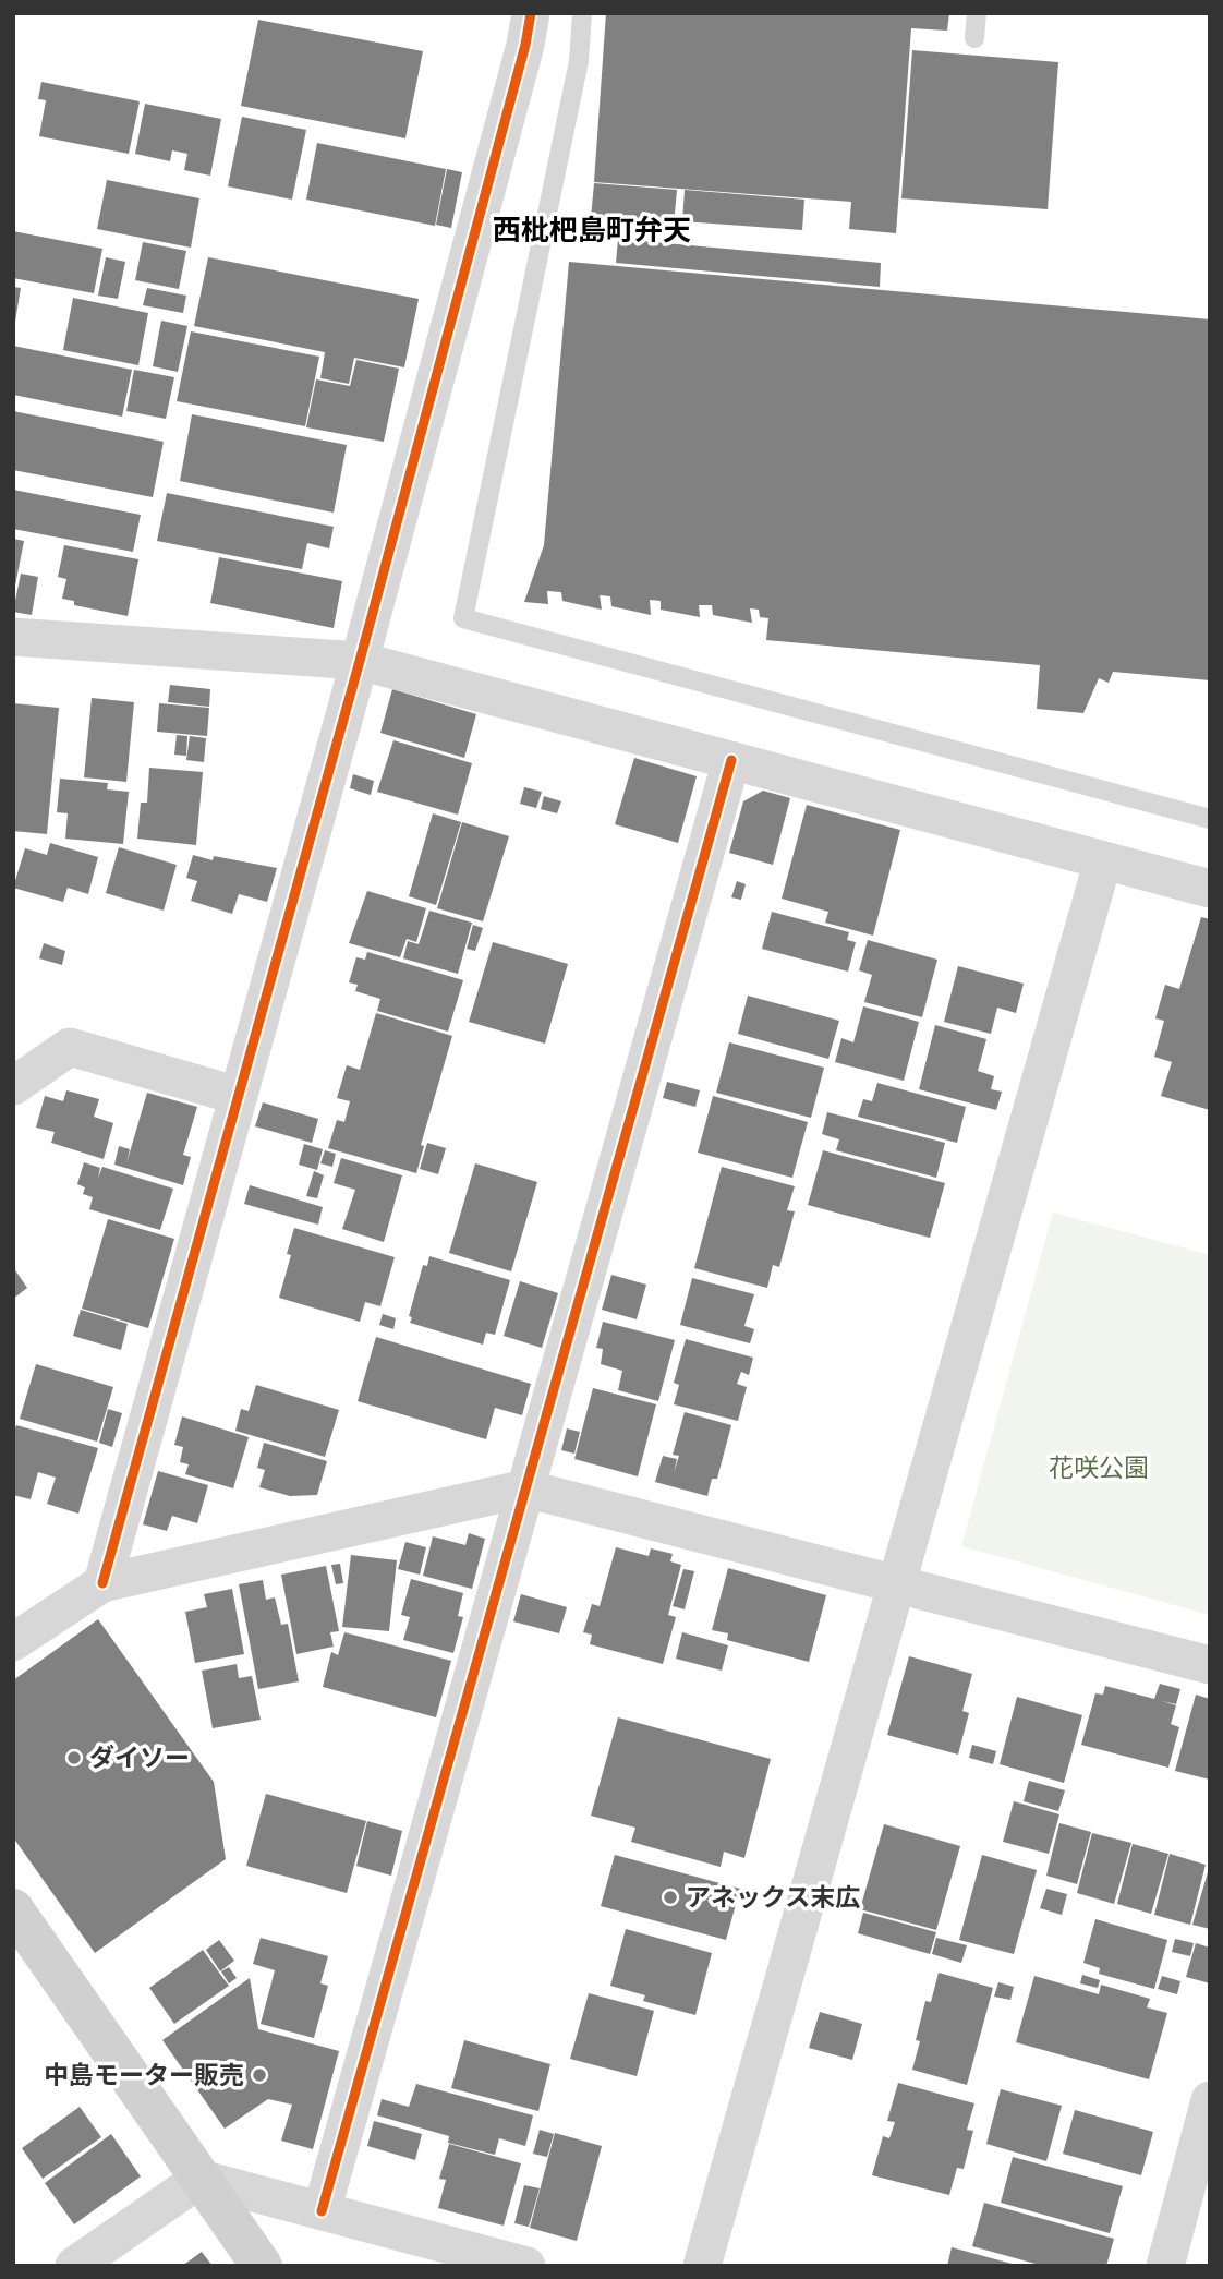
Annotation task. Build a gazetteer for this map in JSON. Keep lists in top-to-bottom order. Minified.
{"districts":["西枇杷島町弁天"],"parks":["花咲公園"],"places":["ダイソー","アネックス末広","中島モーター販売"]}
